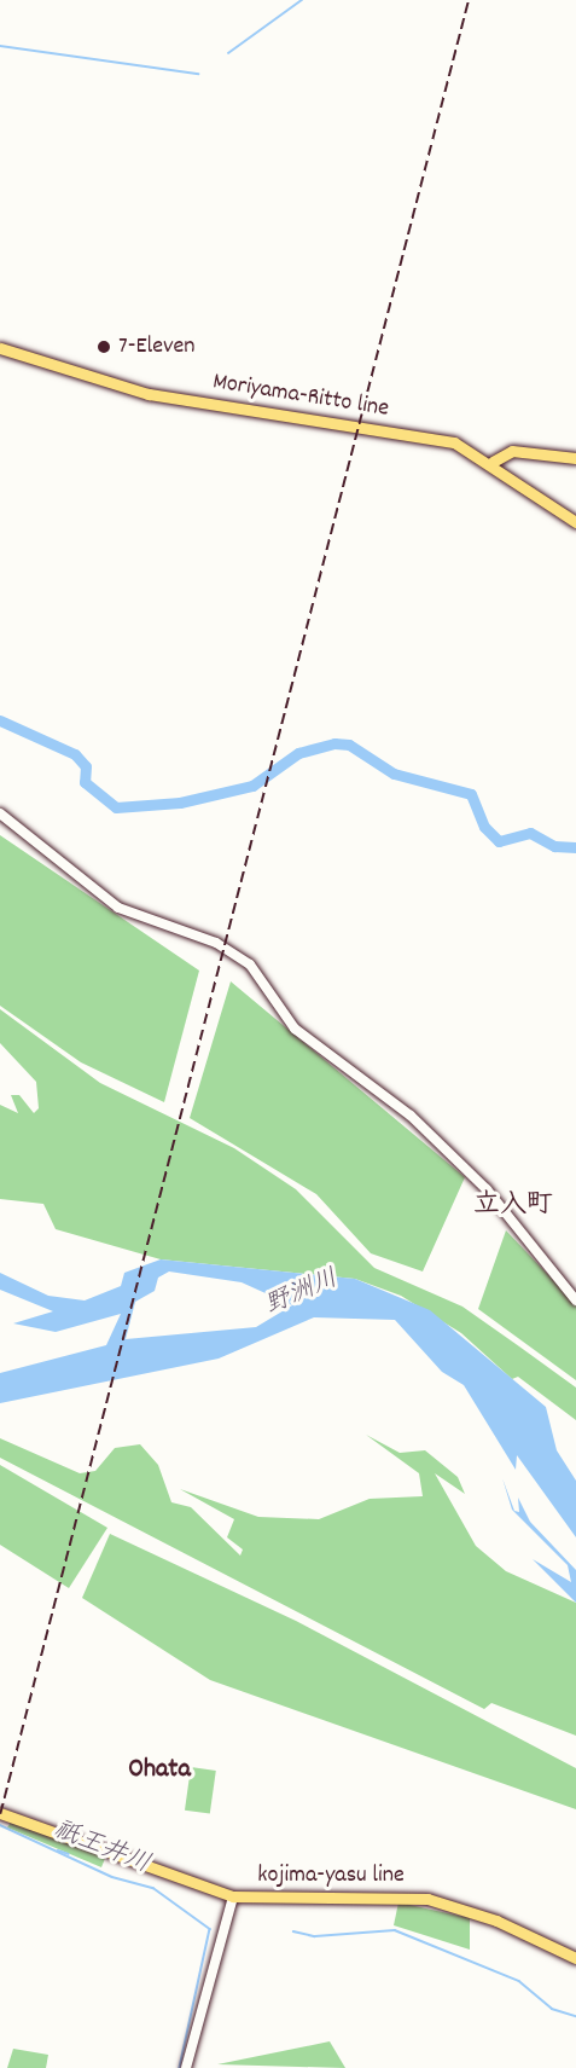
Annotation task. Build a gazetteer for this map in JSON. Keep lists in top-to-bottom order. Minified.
{"streets":{"main road":["Moriyama-Ritto line","kojima-yasu line"]},"districts":["立入町","Ohata"],"water":["野洲川","祇王井川"],"places":["7-Eleven"]}
